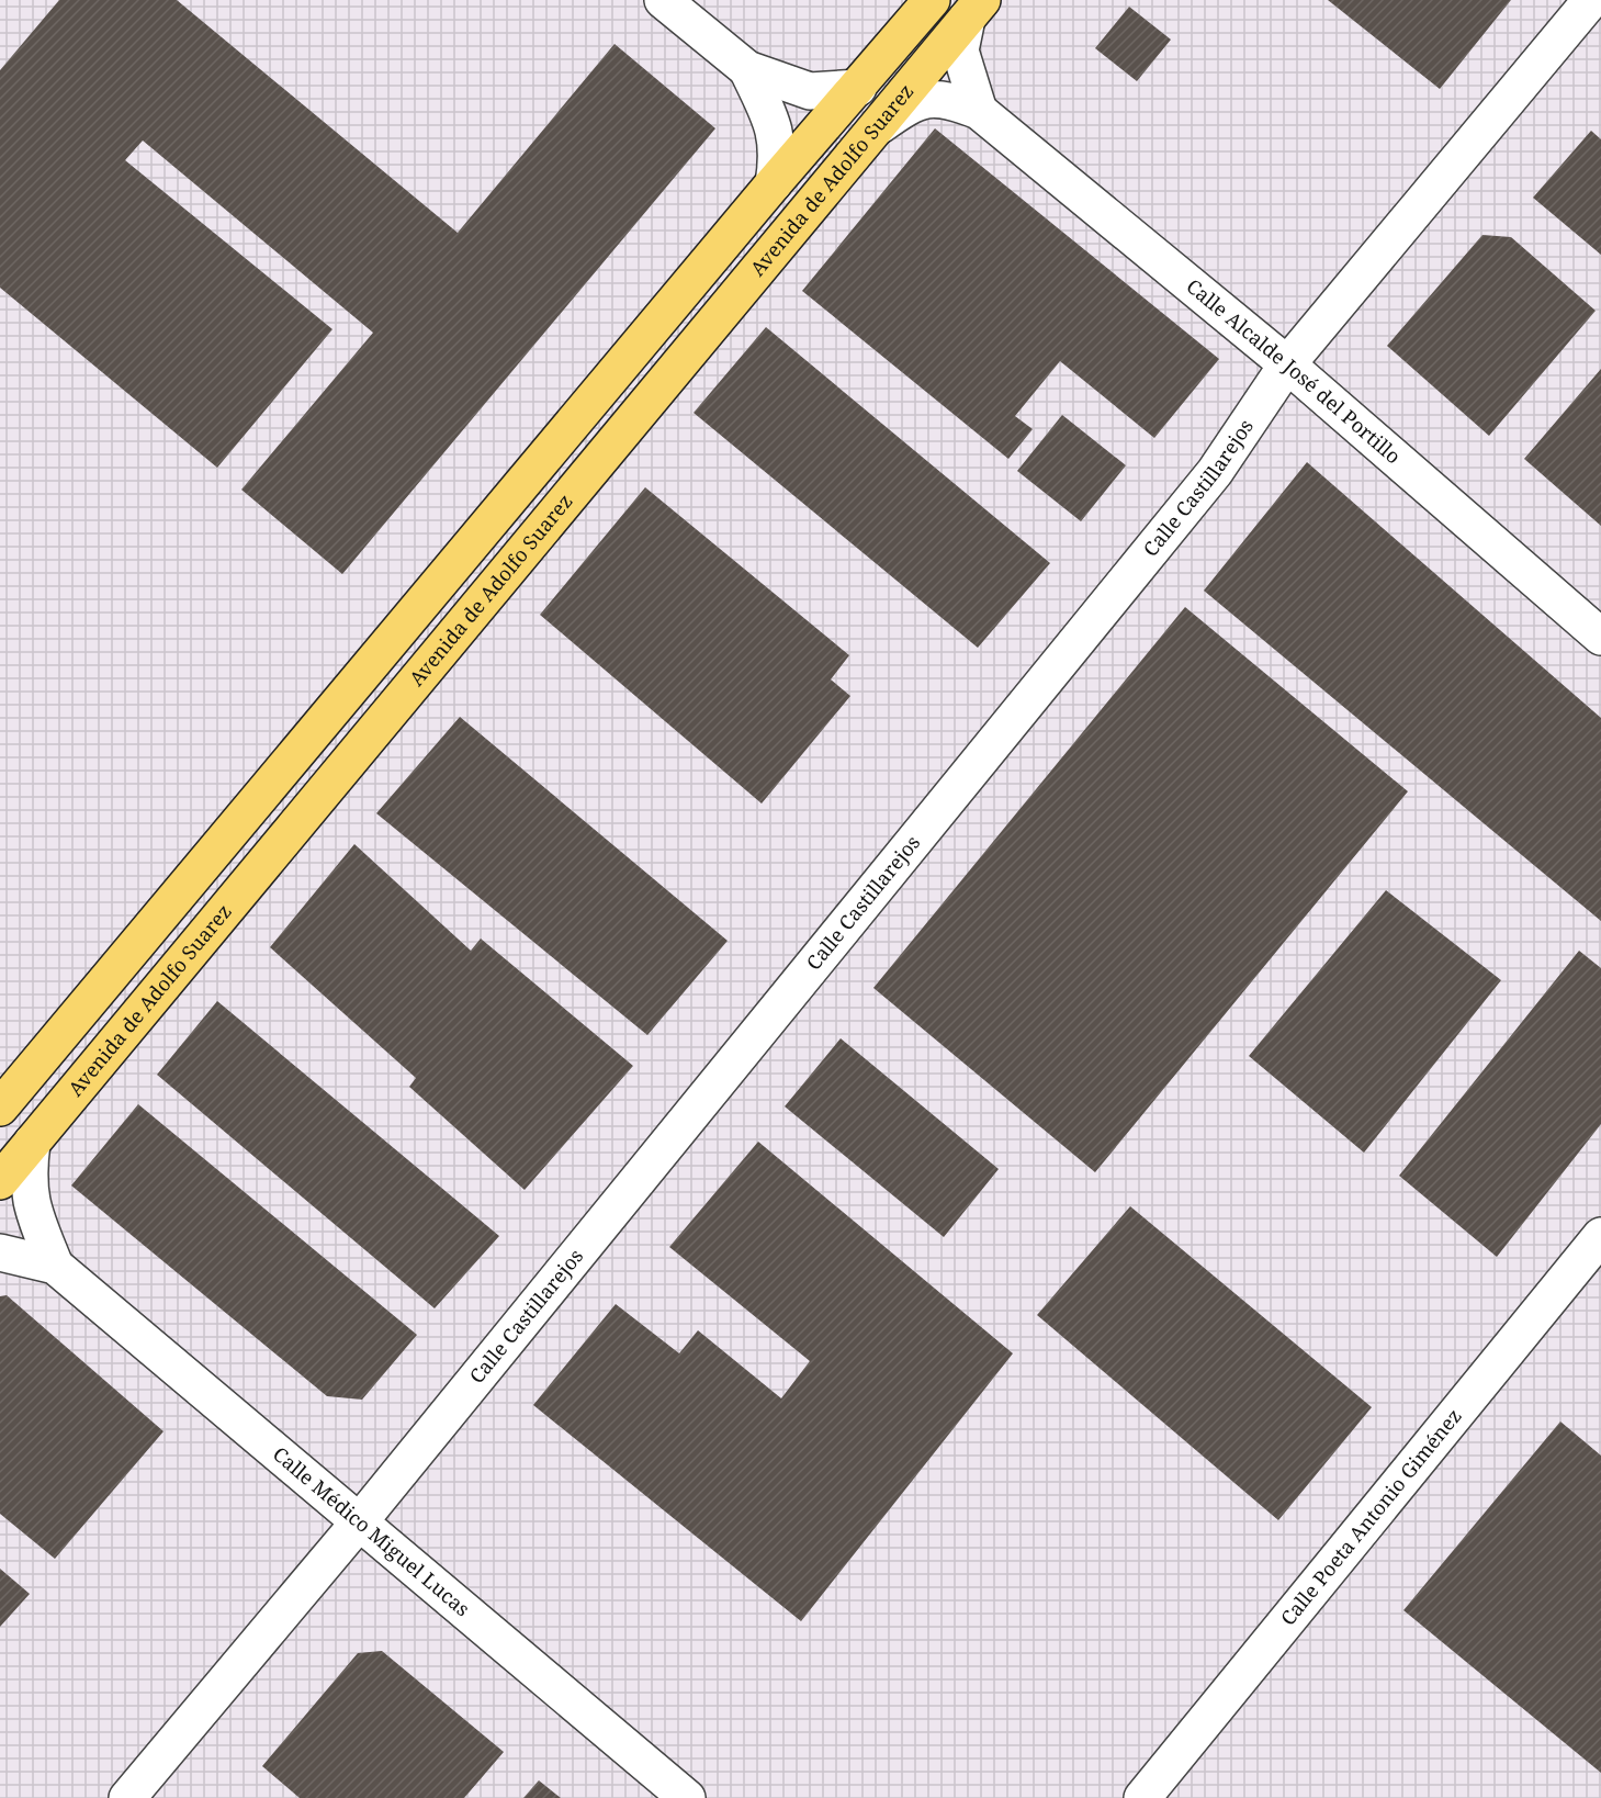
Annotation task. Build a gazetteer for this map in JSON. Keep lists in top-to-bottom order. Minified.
{"streets":{"main road":["Avenida de Adolfo Suarez"],"street":["Calle Alcalde José del Portillo","Calle Castillarejos","Calle Poeta Antonio Giménez","Calle Médico Miguel Lucas"]},"crossings":[["Calle Alcalde José del Portillo","Calle Castillarejos"],["Calle Castillarejos","Calle Médico Miguel Lucas"]]}
